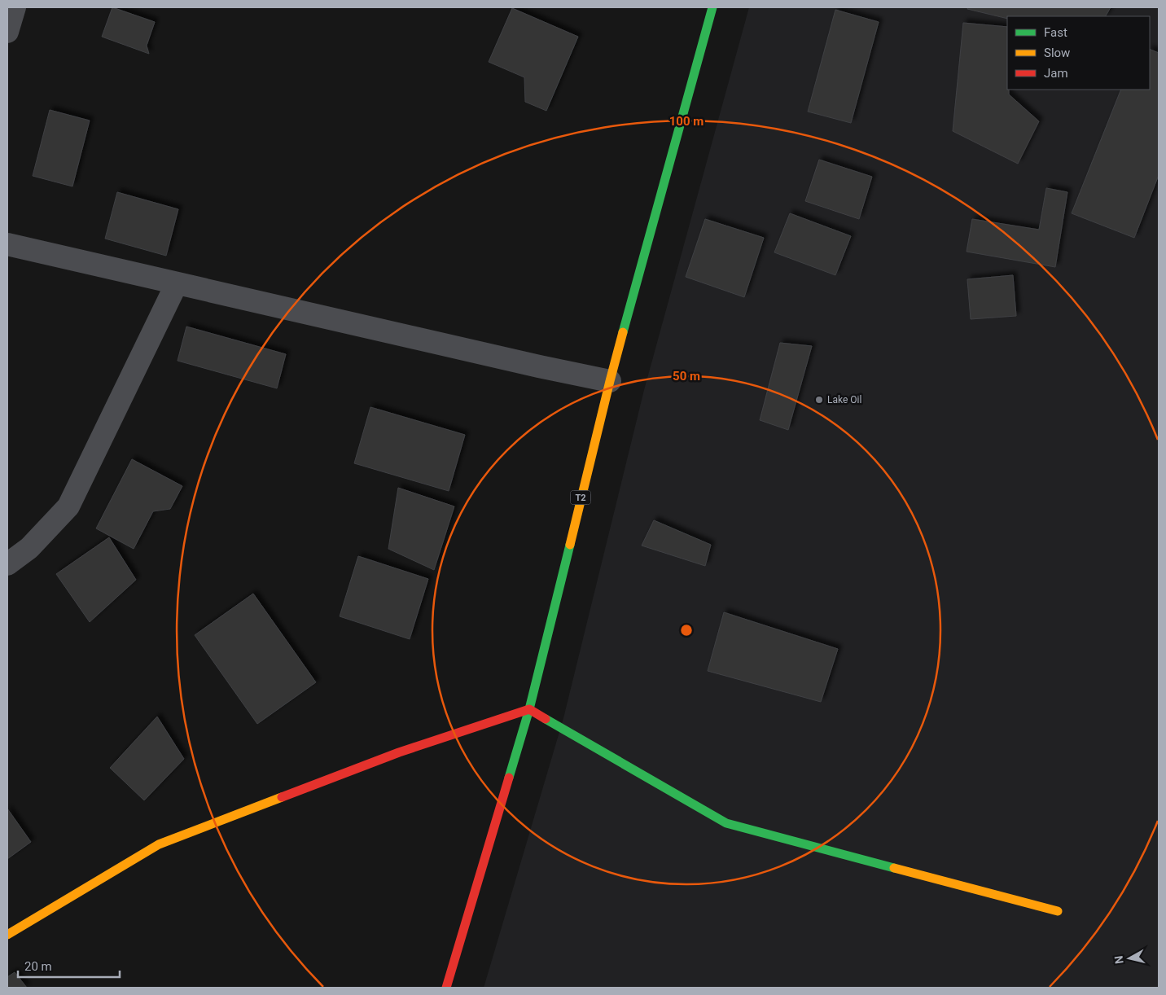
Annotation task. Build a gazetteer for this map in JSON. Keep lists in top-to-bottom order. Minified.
{"streets":{"main road":["T2"]},"places":["Lake Oil"],"legend":["Fast","Slow","Jam"],"scale_bar":"20 m","north":"left","rings":["100 m","50 m"]}
